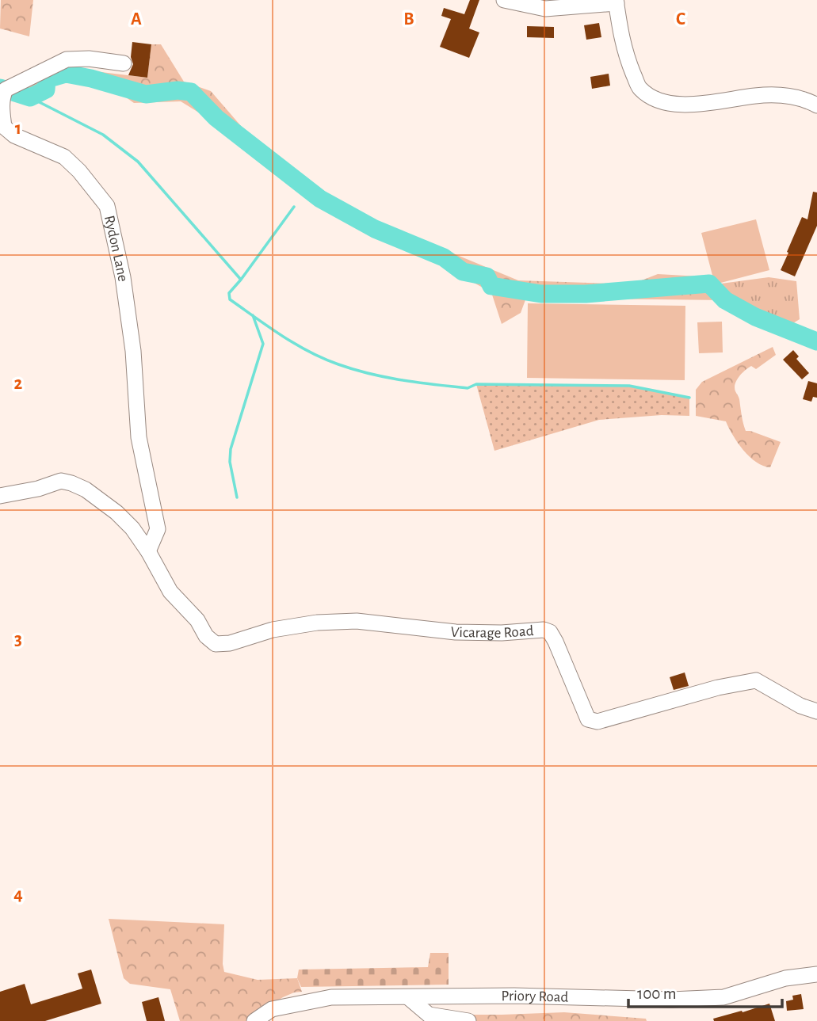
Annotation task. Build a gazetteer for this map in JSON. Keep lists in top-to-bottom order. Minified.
{"streets":{"street":["Rydon Lane","Vicarage Road","Priory Road"]},"crossings":[["Rydon Lane","Vicarage Road"]],"scale_bar":"100 m","grid":{"columns":["A","B","C"],"rows":["1","2","3","4"]}}
